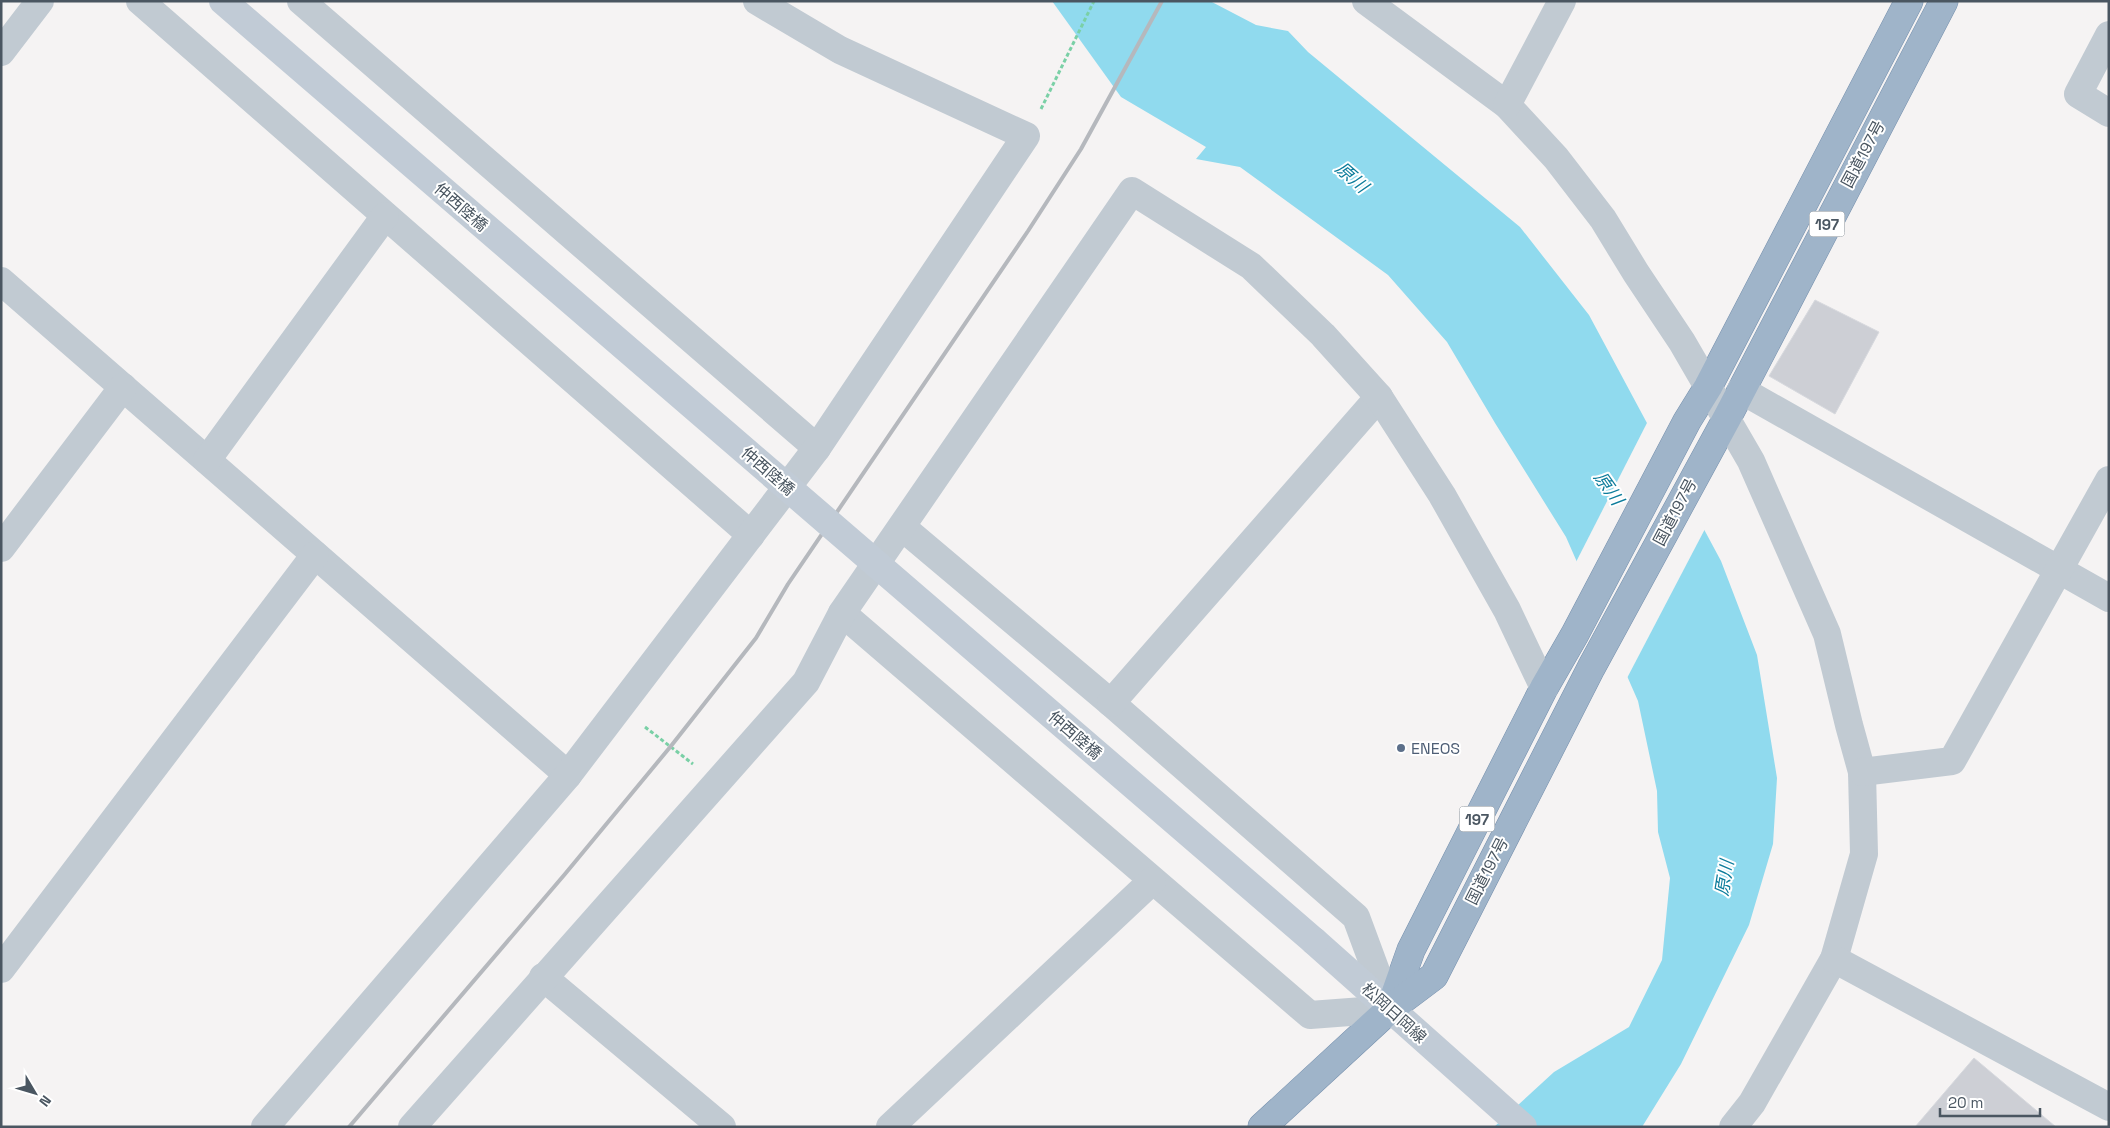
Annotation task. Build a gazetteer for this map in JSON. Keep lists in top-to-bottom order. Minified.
{"streets":{"highway":["国道197号","197"],"main road":["仲西陸橋","松岡日岡線"]},"crossings":[["国道197号","松岡日岡線"],["仲西陸橋","松岡日岡線"]],"water":["原川"],"places":["ENEOS"],"scale_bar":"20 m","north":"bottom right"}
